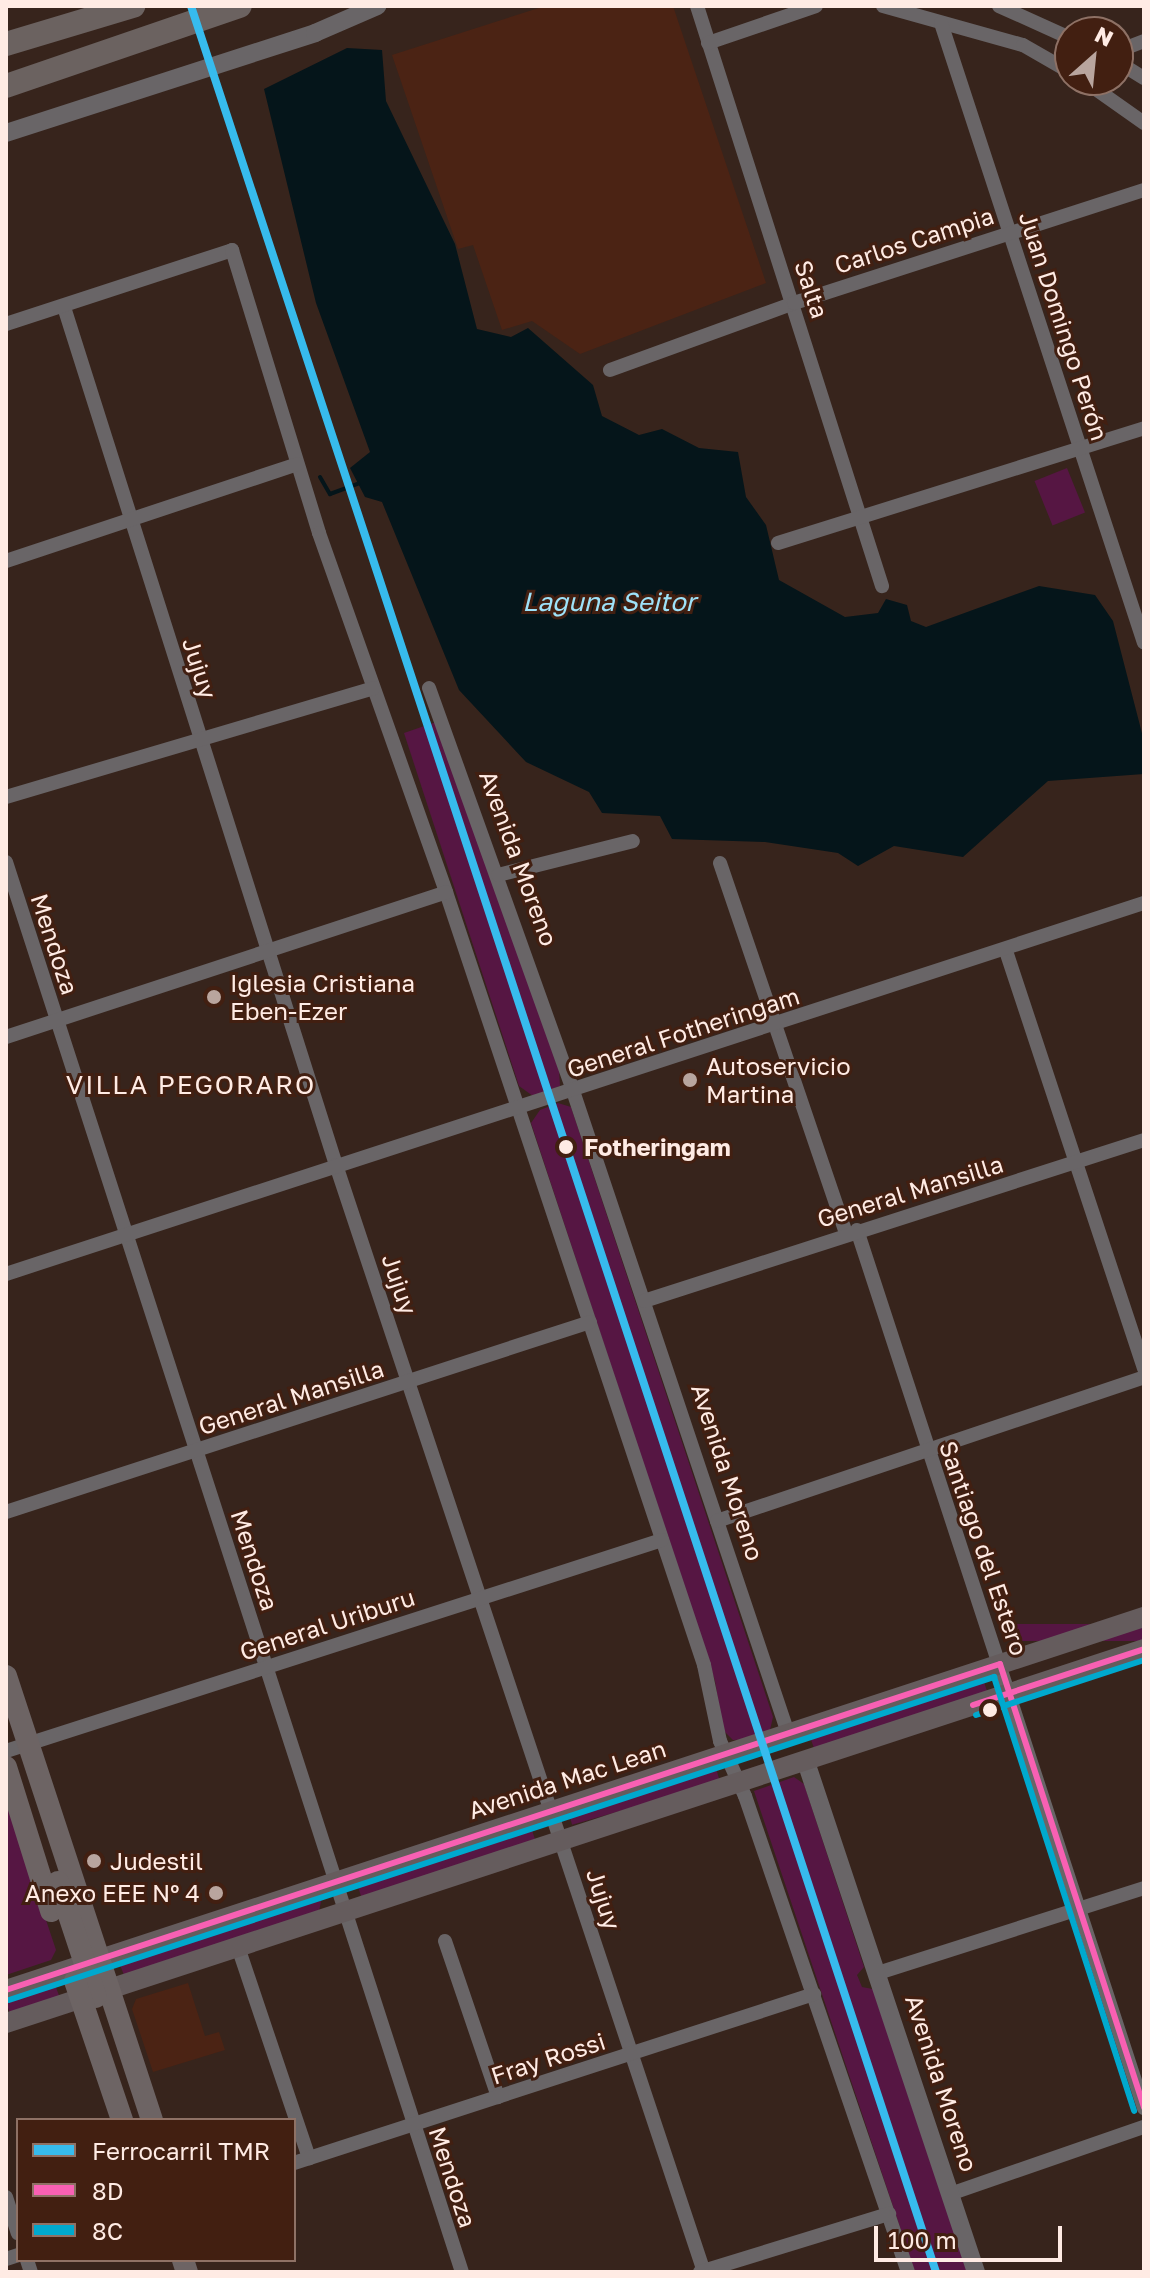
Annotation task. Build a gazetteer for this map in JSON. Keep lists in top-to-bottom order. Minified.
{"streets":{"main road":["Avenida Moreno","Avenida Mac Lean"],"street":["Carlos Campia","Salta","Juan Domingo Perón","Jujuy","Mendoza","General Fotheringam","General Mansilla","Santiago del Estero","General Uriburu","Fray Rossi"]},"crossings":[["Carlos Campia","Salta"],["Carlos Campia","Juan Domingo Perón"],["Jujuy","General Fotheringam"],["Jujuy","General Mansilla"],["Jujuy","General Uriburu"],["Jujuy","Avenida Mac Lean"],["Jujuy","Fray Rossi"],["Avenida Moreno","General Fotheringam"],["Avenida Moreno","General Mansilla"],["Avenida Moreno","Avenida Mac Lean"],["Mendoza","General Fotheringam"],["Mendoza","General Mansilla"],["Mendoza","General Uriburu"],["Mendoza","Avenida Mac Lean"],["Mendoza","Fray Rossi"],["General Fotheringam","Santiago del Estero"],["General Mansilla","Santiago del Estero"],["Santiago del Estero","Avenida Mac Lean"]],"districts":["VILLA PEGORARO"],"water":["Laguna Seitor"],"places":["Iglesia Cristiana Eben-Ezer","Autoservicio Martina","Fotheringam","Judestil","Anexo EEE Nº 4"],"lines":["rail line TMR","transit line 8D","transit line 8C"],"legend":["Ferrocarril TMR","8D","8C"],"scale_bar":"100 m","north":"top right"}
